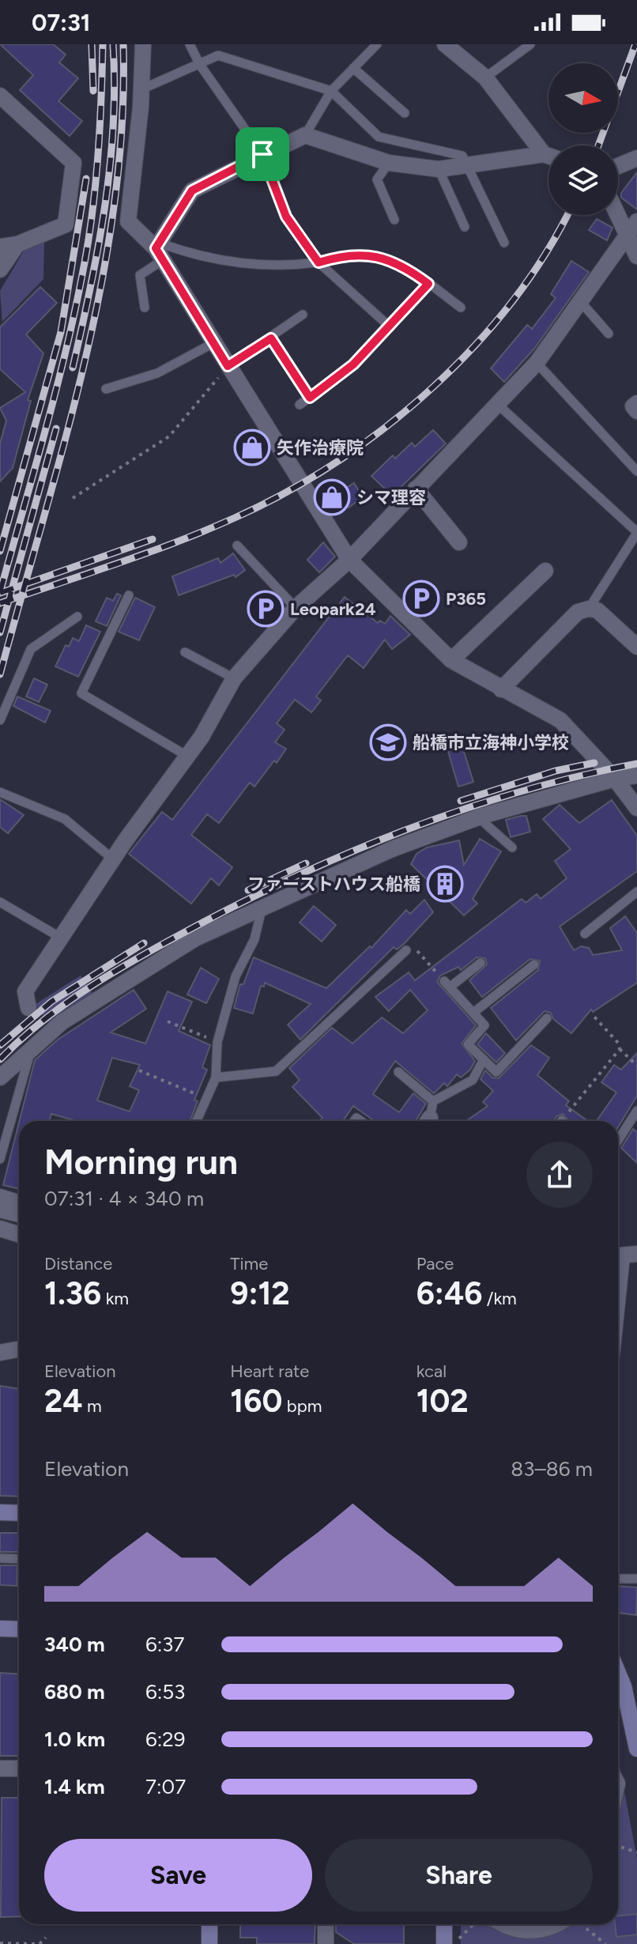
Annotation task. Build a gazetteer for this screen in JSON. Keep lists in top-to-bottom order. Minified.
{"places":{"shop":["矢作治療院","シマ理容"],"parking":["P365","Leopark24"],"school or university":["船橋市立海神小学校"],"building":["ファーストハウス船橋"]},"north":"right","page":{"status":"07:31","heading":["Morning run","07:31 · 4 × 340 m"],"stats":[["Distance","1.36 km"],["Time","9:12"],["Pace","6:46 /km"],["Elevation","24 m"],["Heart rate","160 bpm"],["kcal","102"]],"chart":["Elevation","83–86 m"],"list":[{"name":"340 m","note":"6:37"},{"name":"680 m","note":"6:53"},{"name":"1.0 km","note":"6:29"},{"name":"1.4 km","note":"7:07"}],"buttons":["Save","Share"]}}
